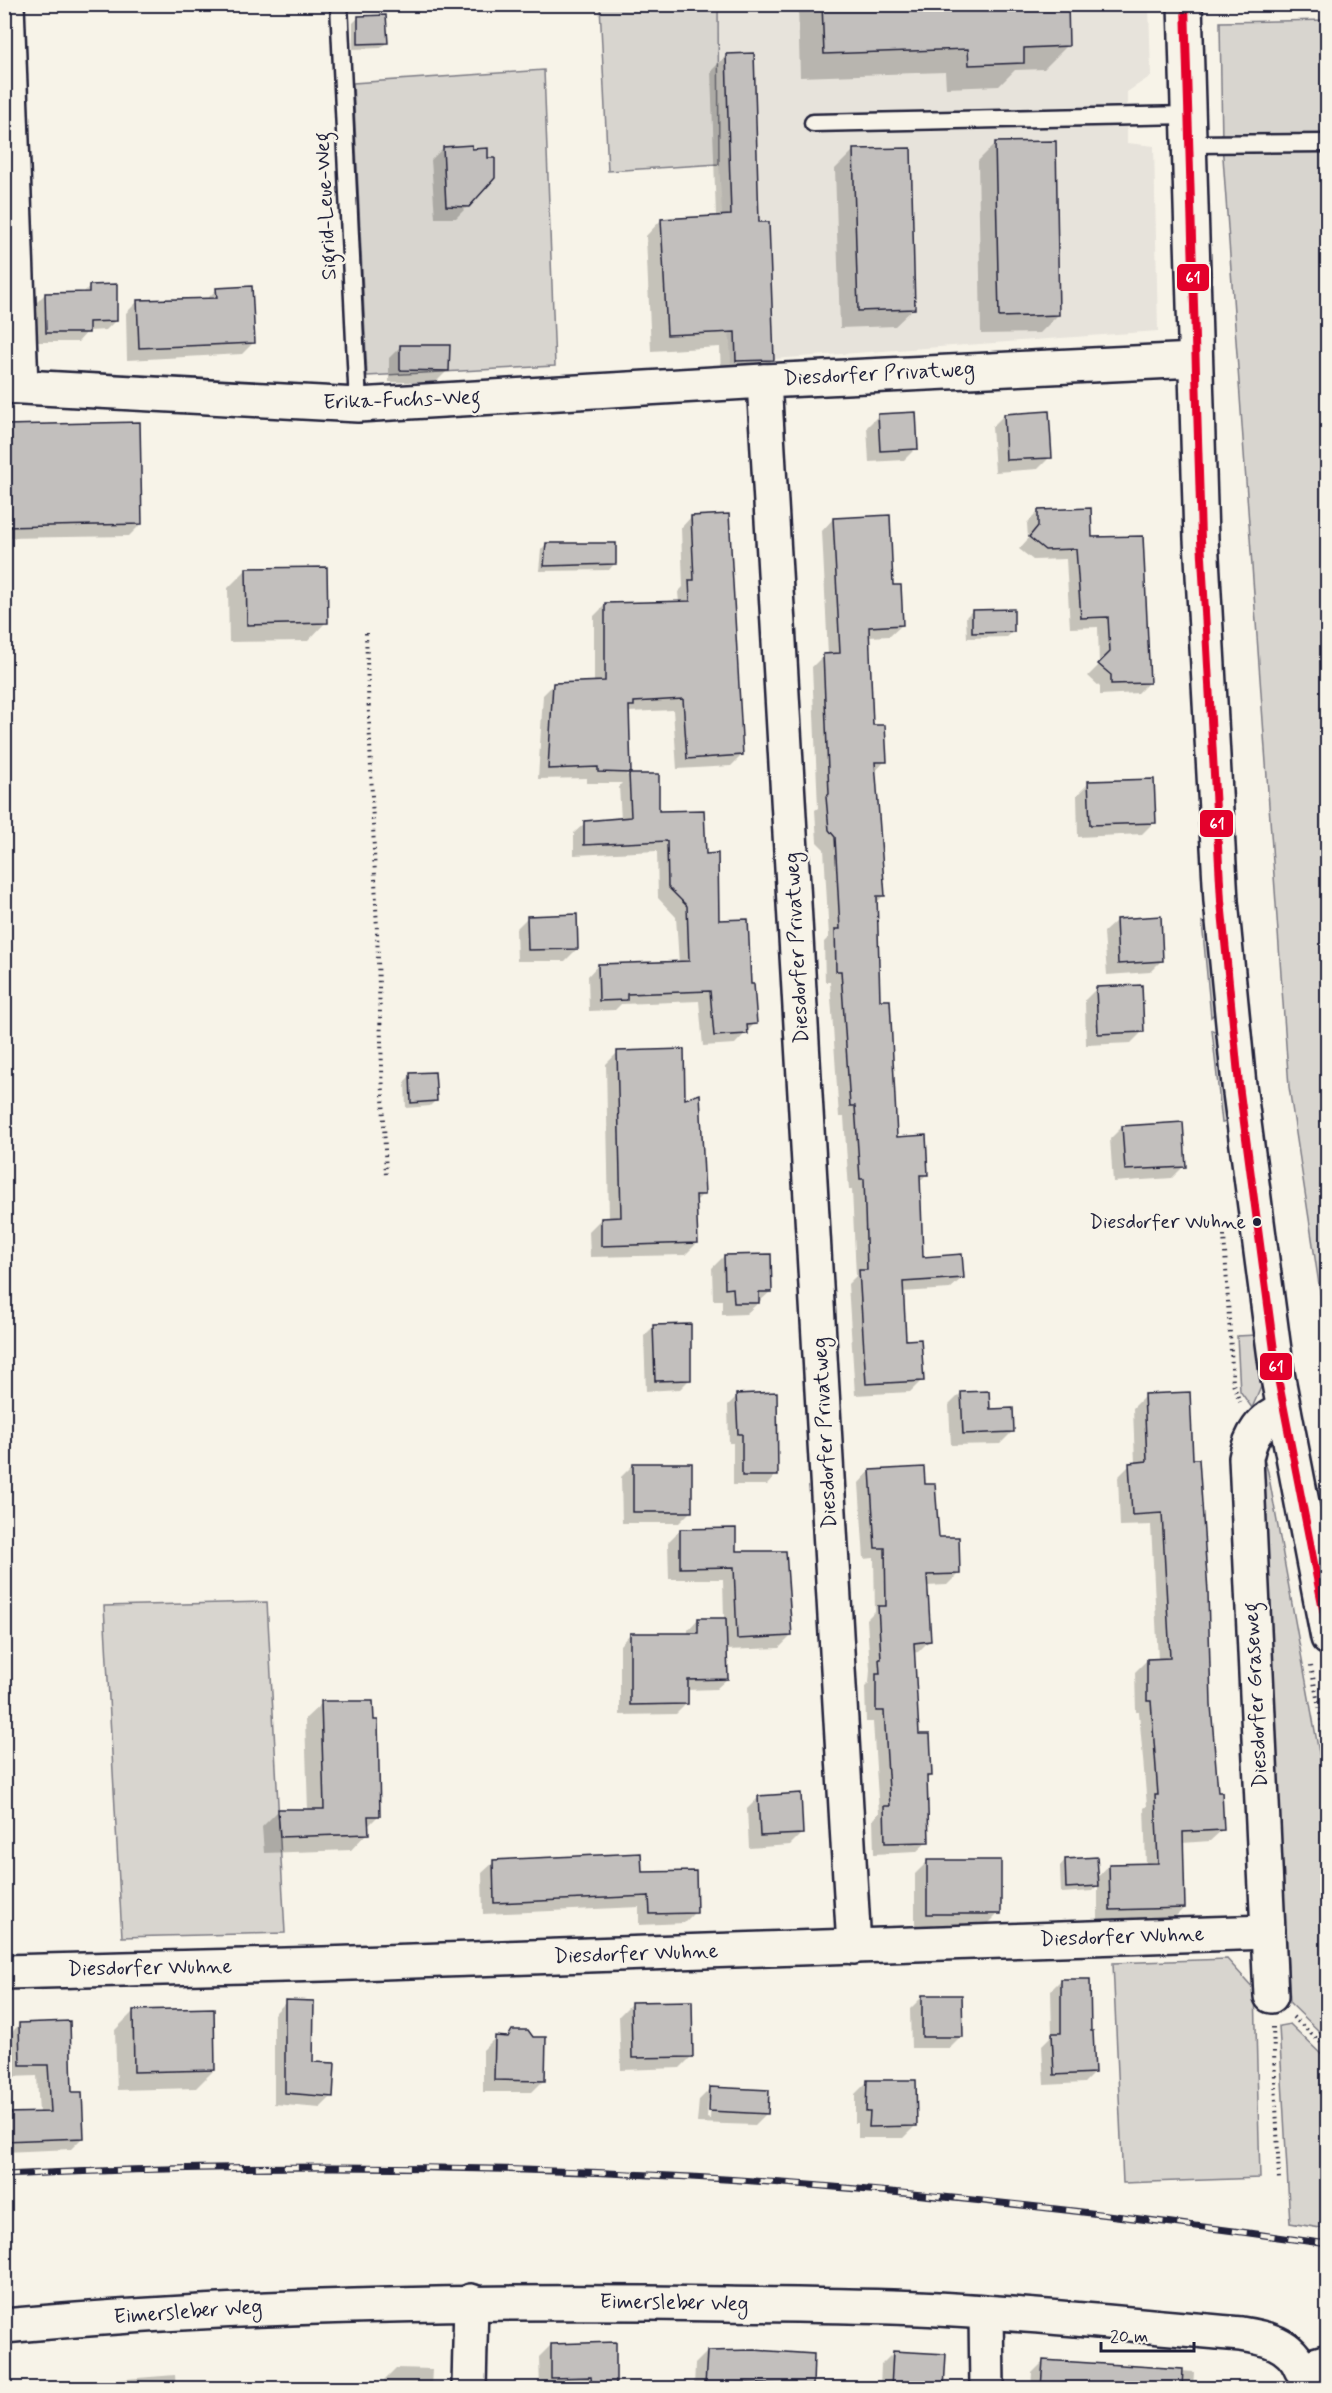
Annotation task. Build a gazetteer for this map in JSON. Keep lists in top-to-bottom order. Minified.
{"streets":{"street":["Diesdorfer Privatweg","Erika-Fuchs-Weg","Diesdorfer Graseweg","Diesdorfer Wuhne","Eimersleber Weg"],"lane":["Sigrid-Leue-Weg"]},"crossings":[["Sigrid-Leue-Weg","Erika-Fuchs-Weg"],["Diesdorfer Privatweg","Erika-Fuchs-Weg"],["Diesdorfer Privatweg","Diesdorfer Wuhne"],["Diesdorfer Graseweg","Diesdorfer Wuhne"]],"places":["Diesdorfer Wuhne"],"lines":["transit line 61"],"scale_bar":"20 m"}
